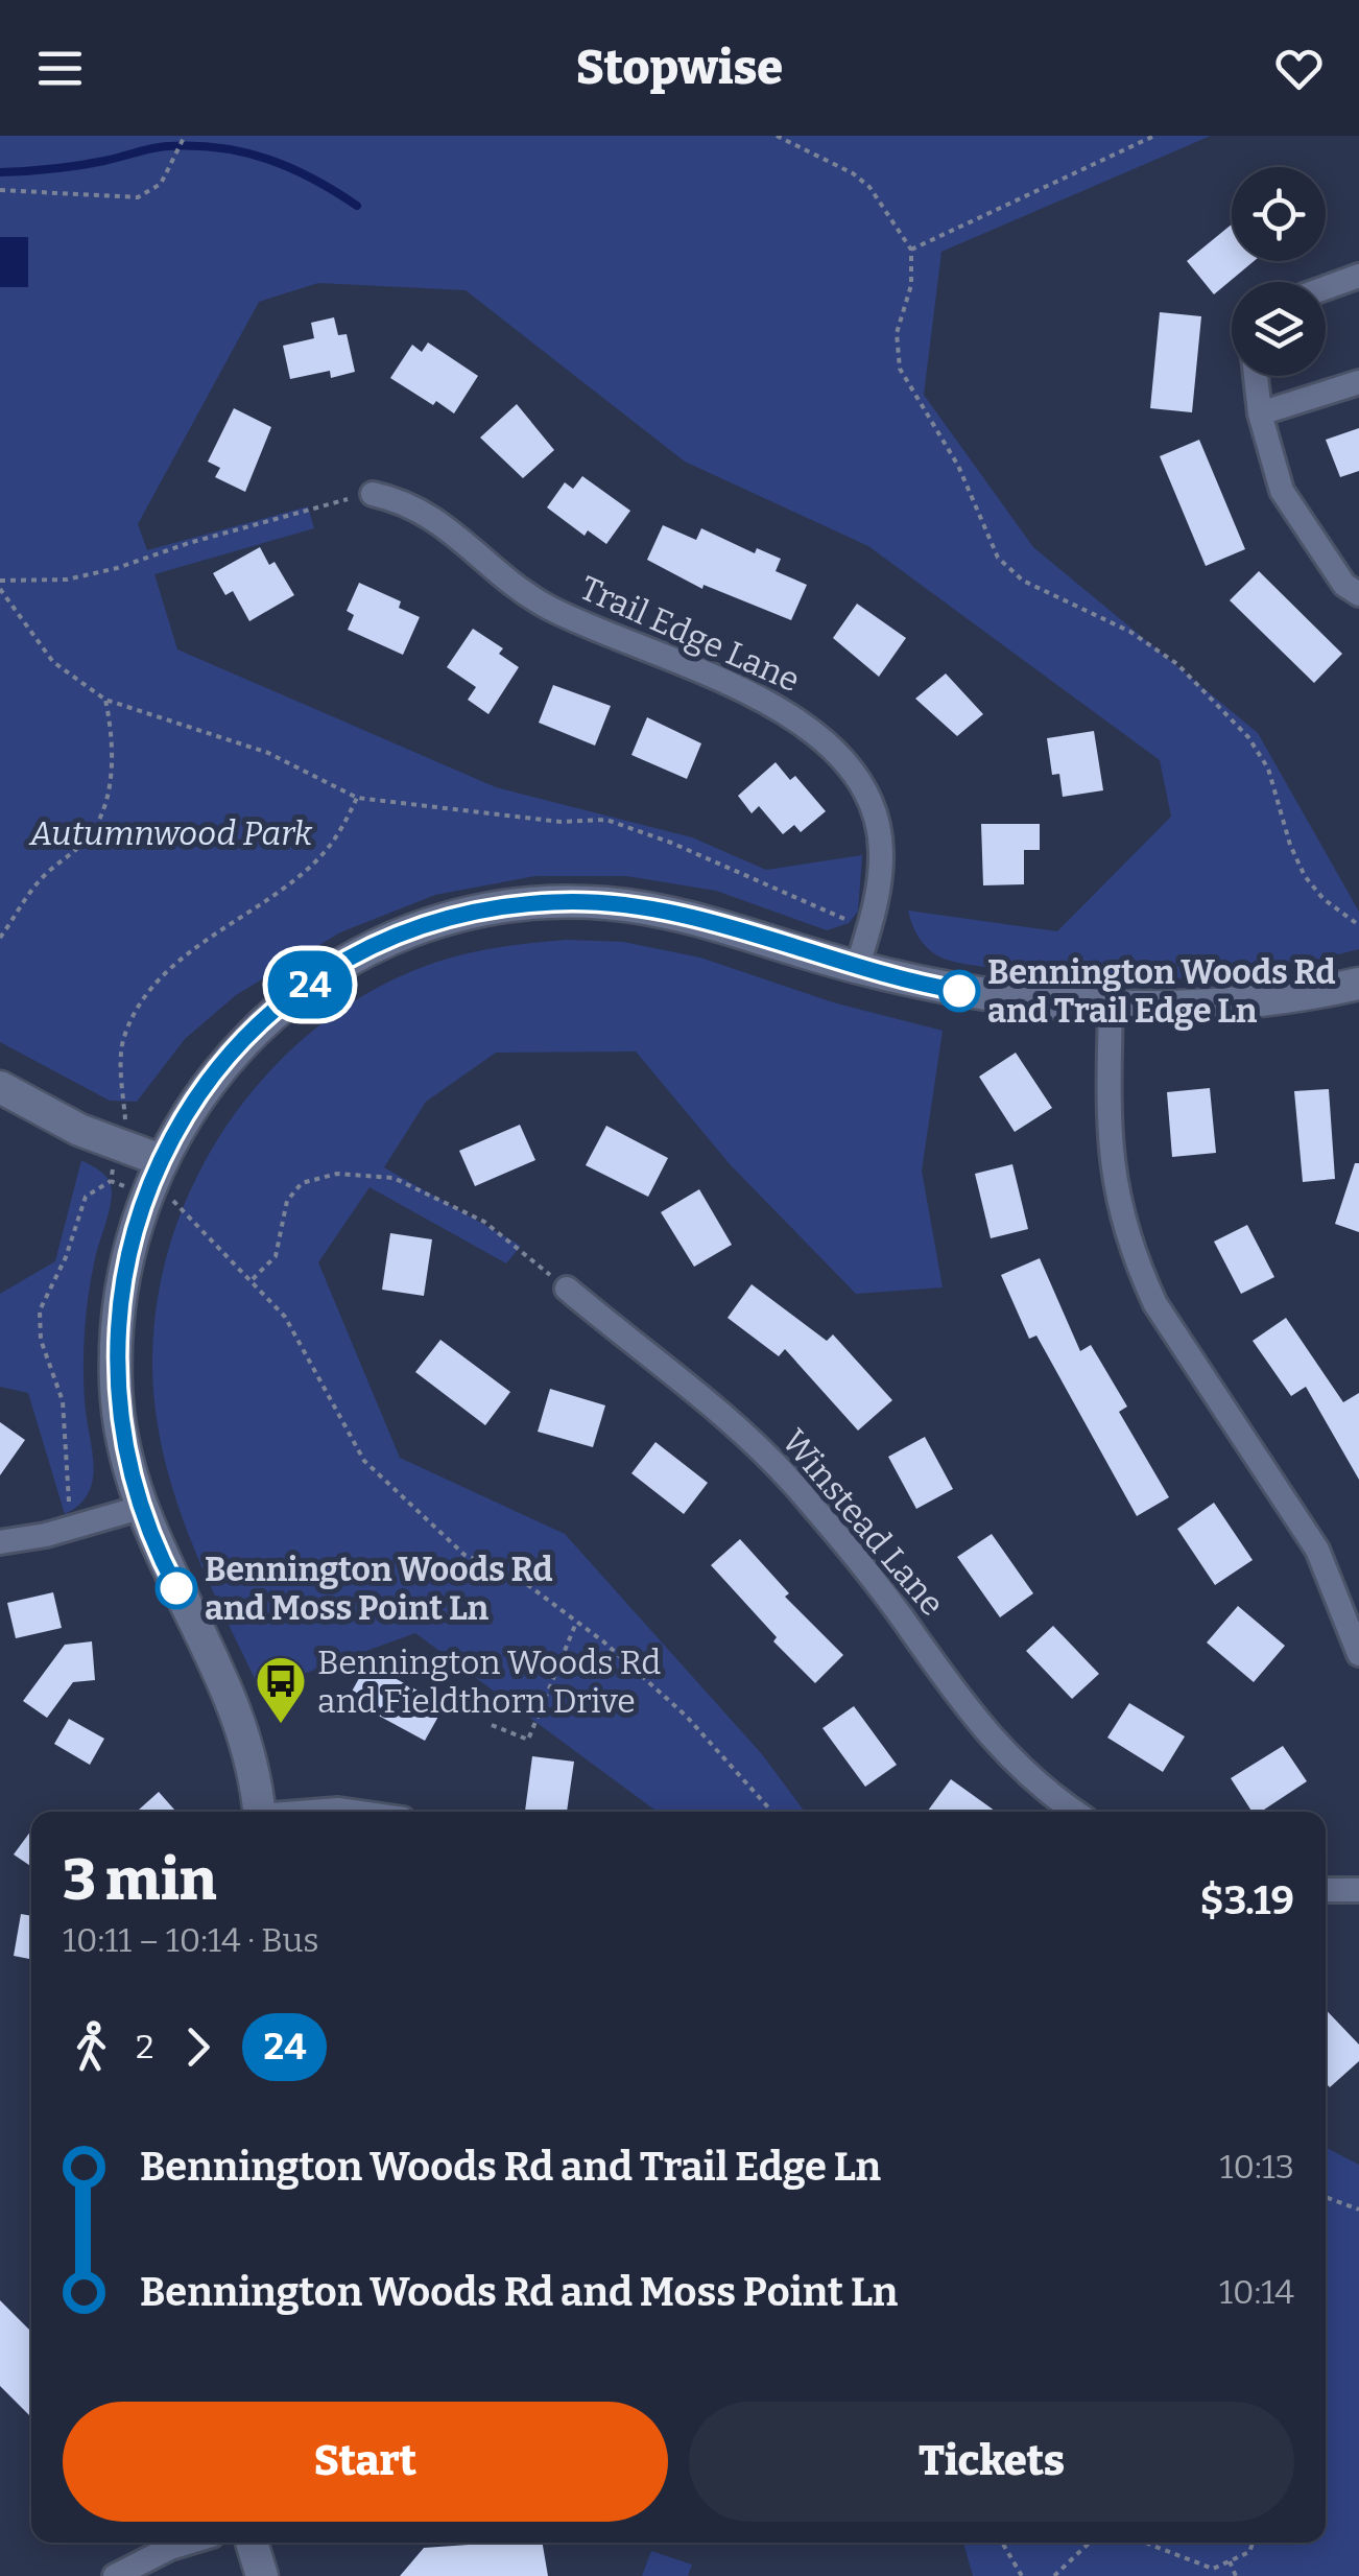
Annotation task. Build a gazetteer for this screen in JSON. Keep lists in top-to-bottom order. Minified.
{"streets":{"street":["Trail Edge Lane","Winstead Lane"]},"parks":["Autumnwood Park"],"places":{"other":["Bennington Woods Rd and Trail Edge Ln","Bennington Woods Rd and Moss Point Ln"],"bus stop":["Bennington Woods Rd and Fieldthorn Drive"]},"lines":["bus line 24"],"page":{"header":"Stopwise","on_map":"24","heading":["3 min","10:11 – 10:14 · Bus","$3.19"],"legs":["2","24"],"list":[{"name":"Bennington Woods Rd and Trail Edge Ln","value":"10:13"},{"name":"Bennington Woods Rd and Moss Point Ln","value":"10:14"}],"buttons":["Start","Tickets"]}}
